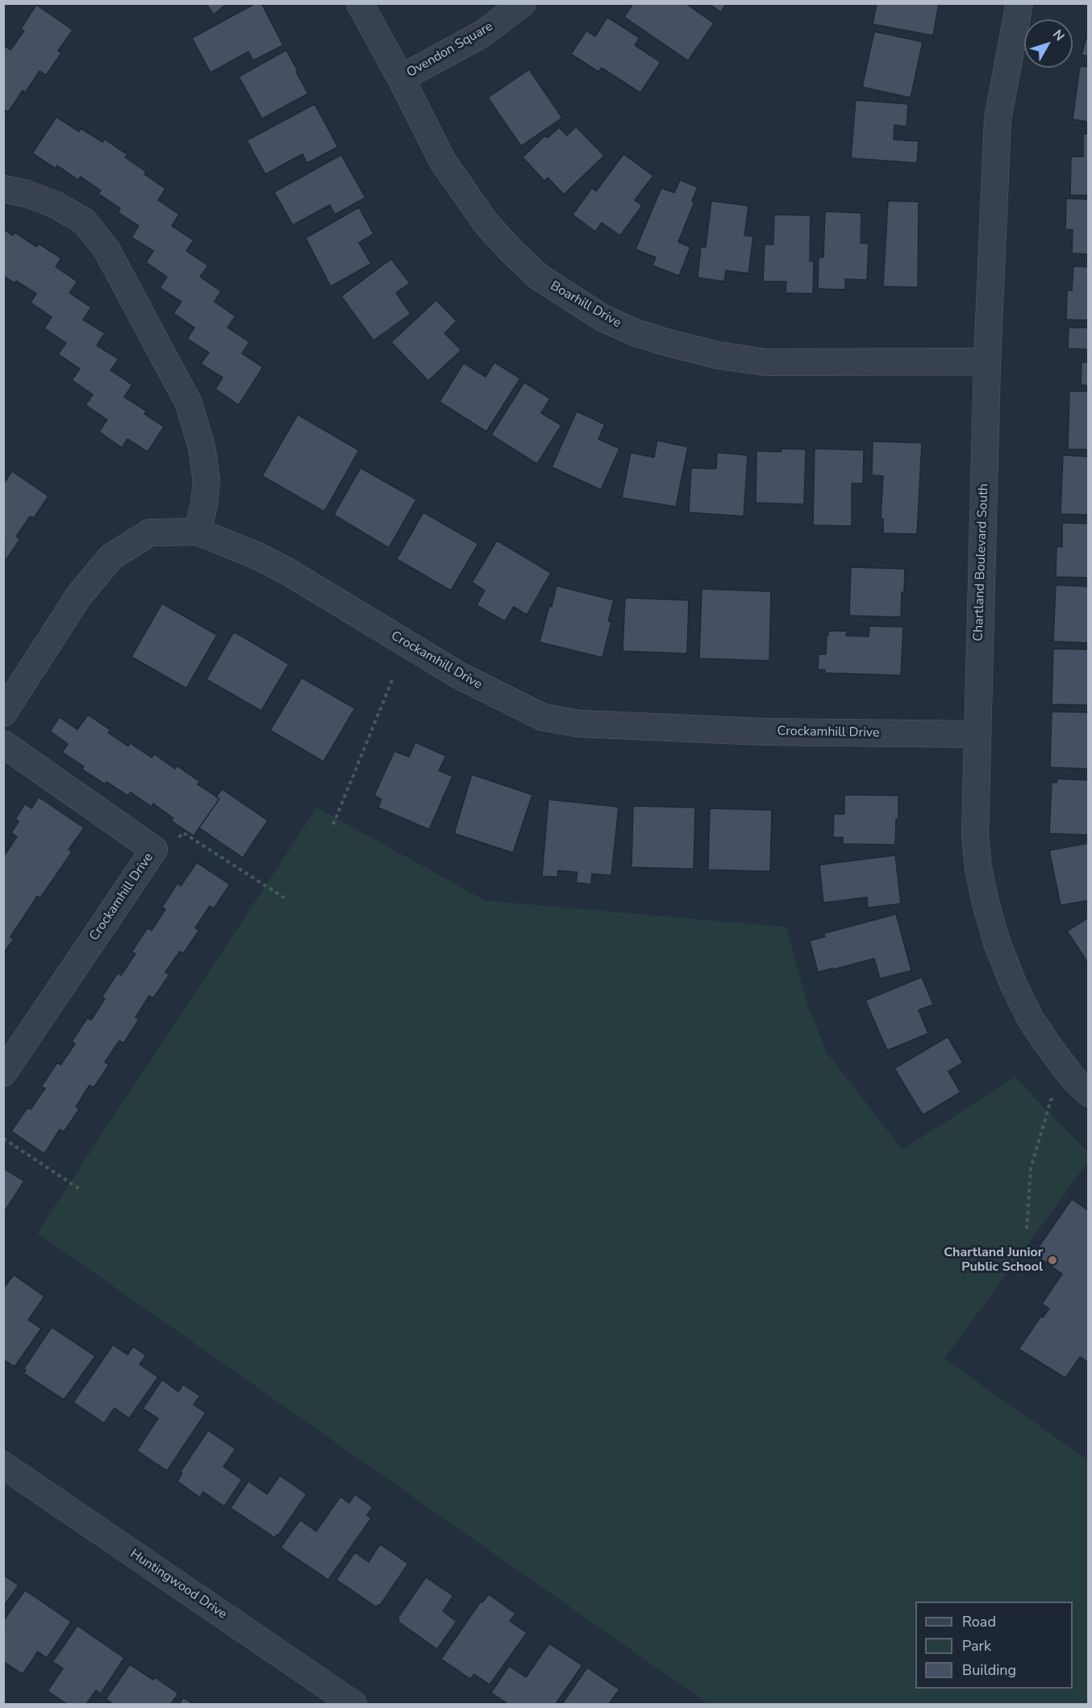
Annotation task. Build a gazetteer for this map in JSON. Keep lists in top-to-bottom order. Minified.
{"streets":{"street":["Ovendon Square","Boarhill Drive","Chartland Boulevard South","Crockamhill Drive","Huntingwood Drive"]},"crossings":[["Ovendon Square","Boarhill Drive"],["Boarhill Drive","Chartland Boulevard South"],["Chartland Boulevard South","Crockamhill Drive"]],"places":["Chartland Junior Public School"],"legend":["Road","Park","Building"],"north":"top right"}
